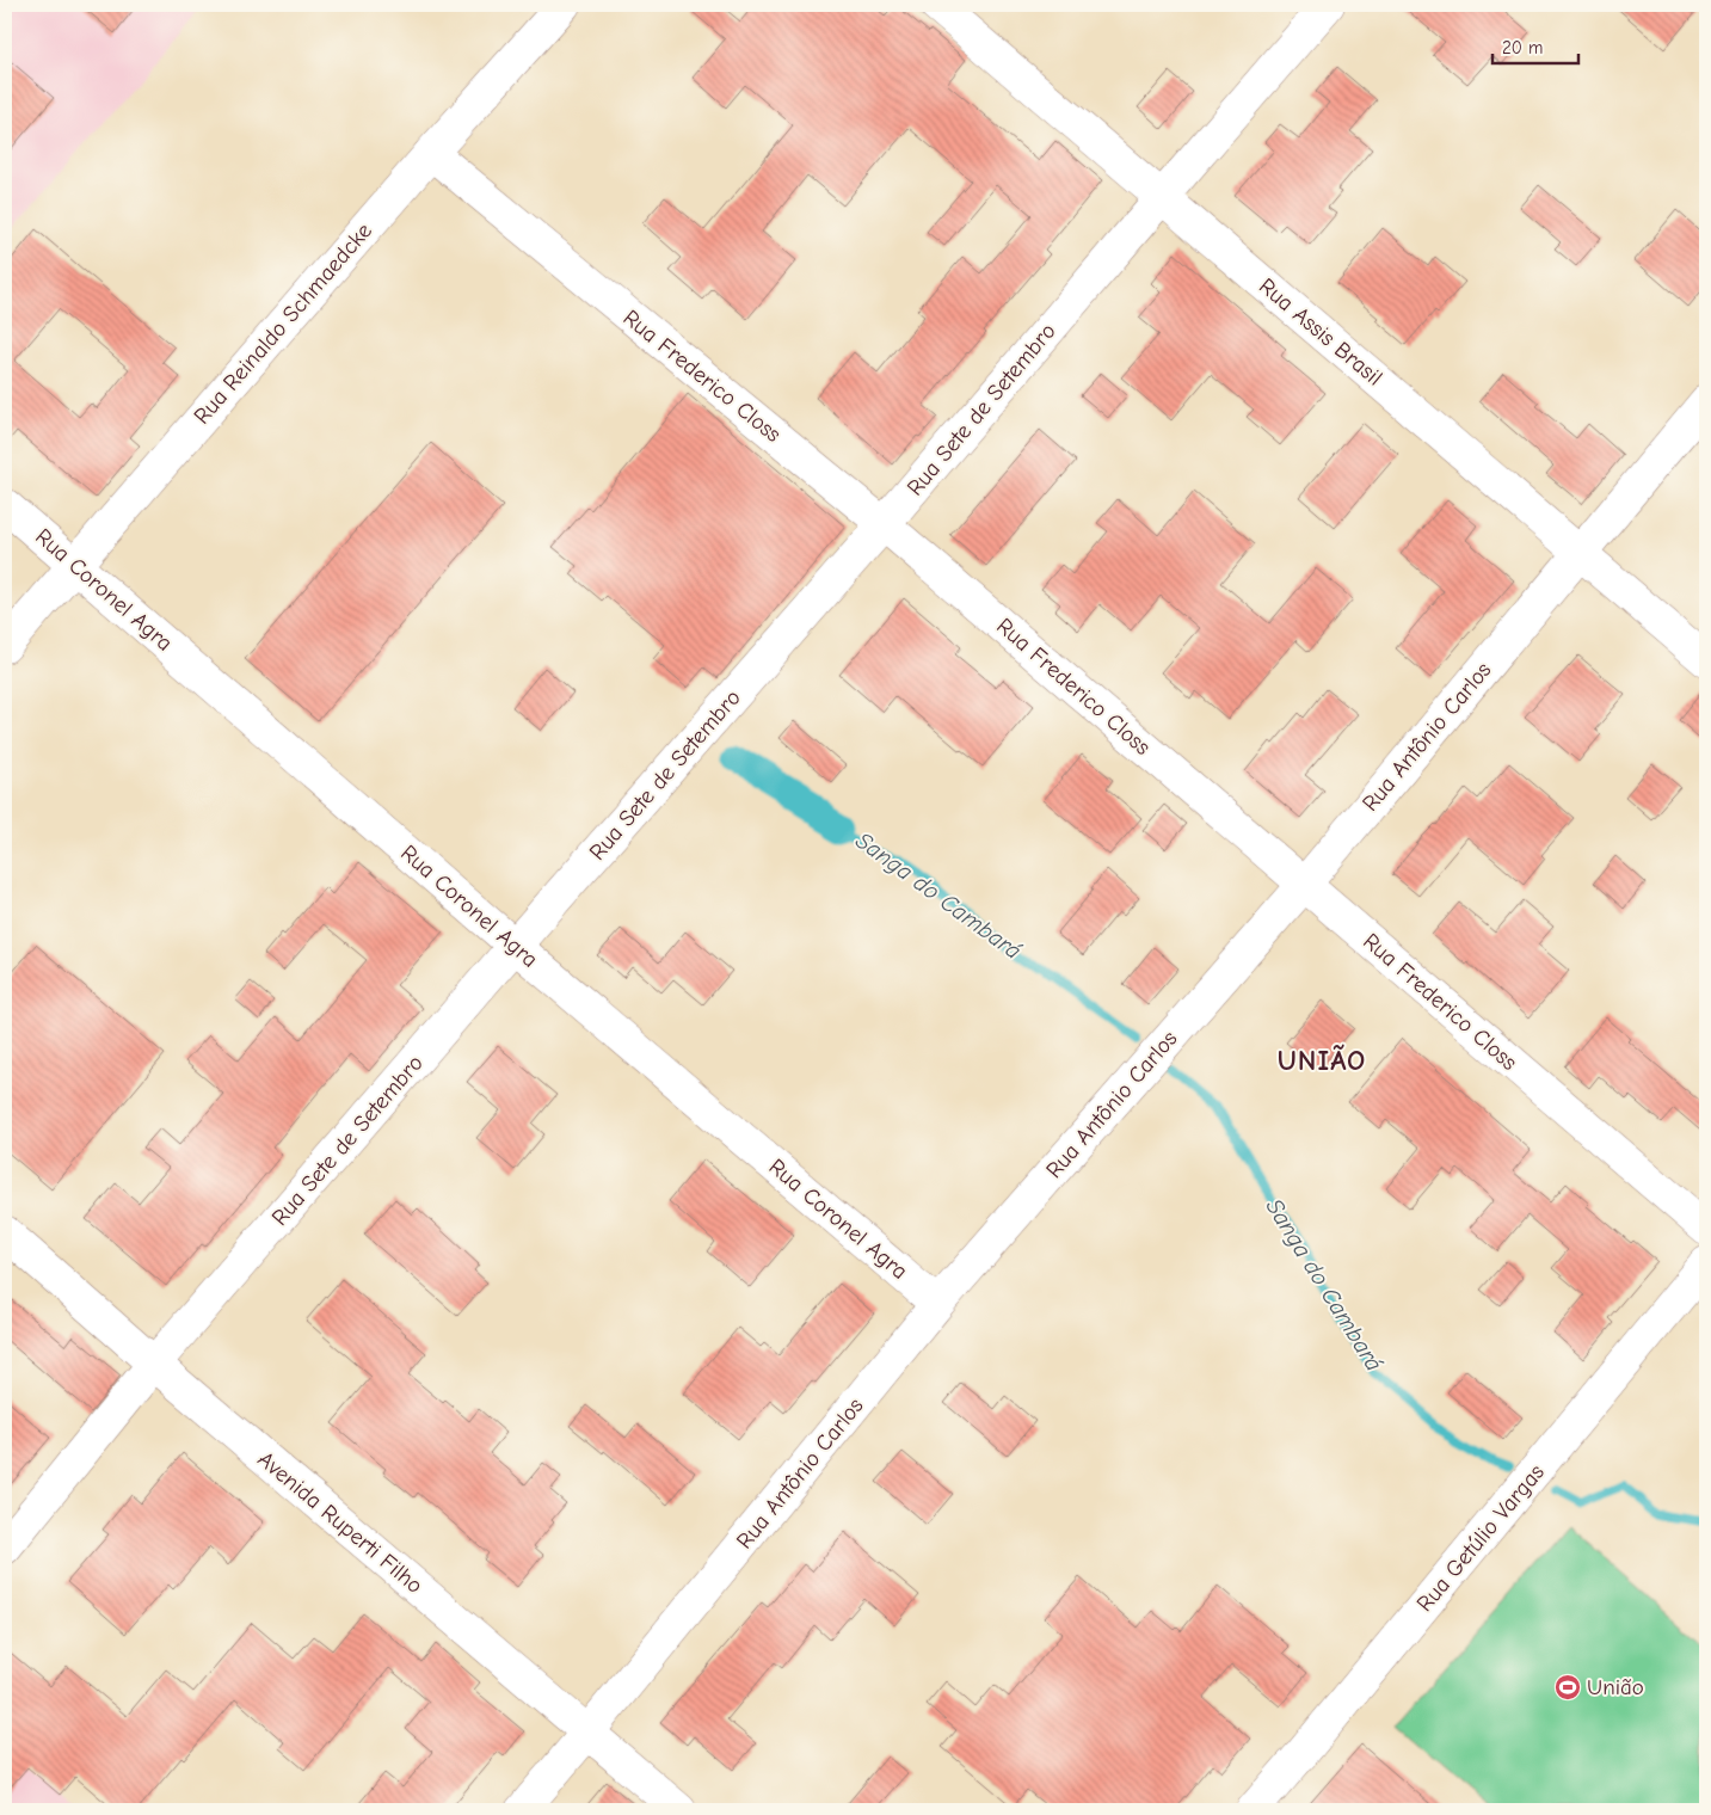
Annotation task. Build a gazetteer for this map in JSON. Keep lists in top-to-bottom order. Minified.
{"streets":{"street":["Rua Reinaldo Schmaedcke","Rua Assis Brasil","Rua Frederico Closs","Rua Sete de Setembro","Rua Coronel Agra","Rua Antônio Carlos","Avenida Ruperti Filho","Rua Getúlio Vargas"]},"crossings":[["Rua Reinaldo Schmaedcke","Rua Frederico Closs"],["Rua Reinaldo Schmaedcke","Rua Coronel Agra"],["Rua Assis Brasil","Rua Sete de Setembro"],["Rua Assis Brasil","Rua Antônio Carlos"],["Rua Frederico Closs","Rua Sete de Setembro"],["Rua Frederico Closs","Rua Antônio Carlos"],["Rua Sete de Setembro","Rua Coronel Agra"],["Rua Sete de Setembro","Avenida Ruperti Filho"],["Rua Coronel Agra","Rua Antônio Carlos"],["Rua Antônio Carlos","Avenida Ruperti Filho"]],"districts":["UNIÃO"],"water":["Sanga do Cambará"],"places":{"sports":["União"]},"scale_bar":"20 m"}
